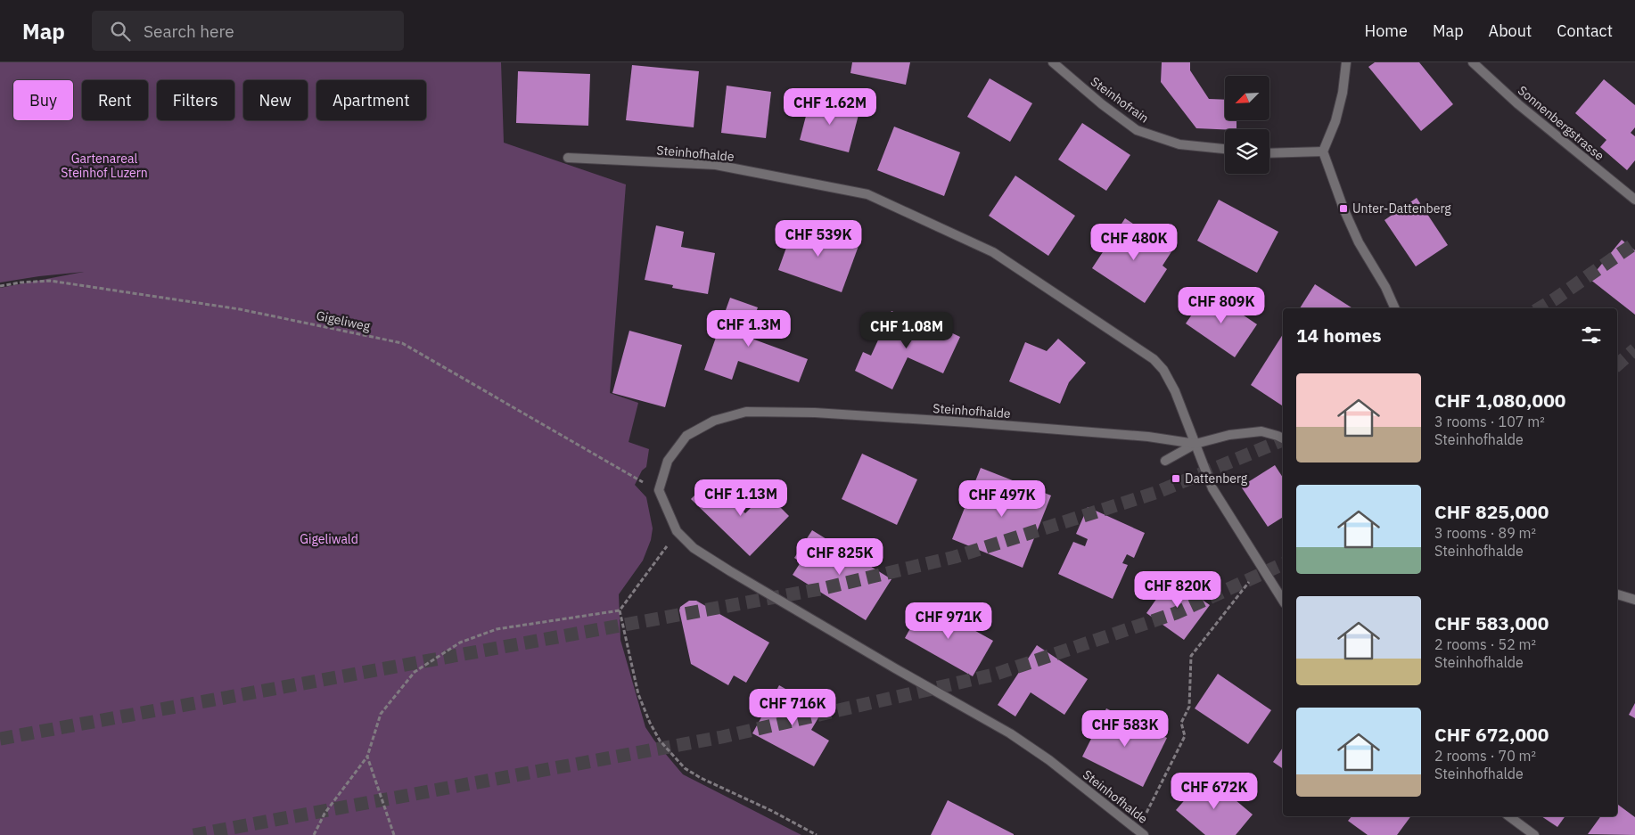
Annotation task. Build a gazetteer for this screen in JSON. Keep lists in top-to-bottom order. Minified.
{"streets":{"street":["Steinhofrain","Sonnenbergstrasse","Steinhofhalde"],"path":["Gigeliweg"]},"parks":["Gartenareal Steinhof Luzern","Gigeliwald"],"places":{"transit":["Unter-Dattenberg","Dattenberg"]},"north":"bottom left","page":{"header":"Map","search":"Search here","nav":["Home","Map","About","Contact"],"chip":["Buy","Rent","Filters","New","Apartment"],"price":["CHF 1.62M","CHF 539K","CHF 480K","CHF 809K","CHF 1.3M","CHF 1.08M","CHF 1.13M","CHF 497K","CHF 825K","CHF 820K","CHF 971K","CHF 716K","CHF 583K","CHF 672K"],"heading":"14 homes","list":[{"name":"CHF 1,080,000","note":"3 rooms · 107 m² · Steinhofhalde"},{"name":"CHF 825,000","note":"3 rooms · 89 m² · Steinhofhalde"},{"name":"CHF 583,000","note":"2 rooms · 52 m² · Steinhofhalde"},{"name":"CHF 672,000","note":"2 rooms · 70 m² · Steinhofhalde"}]}}
